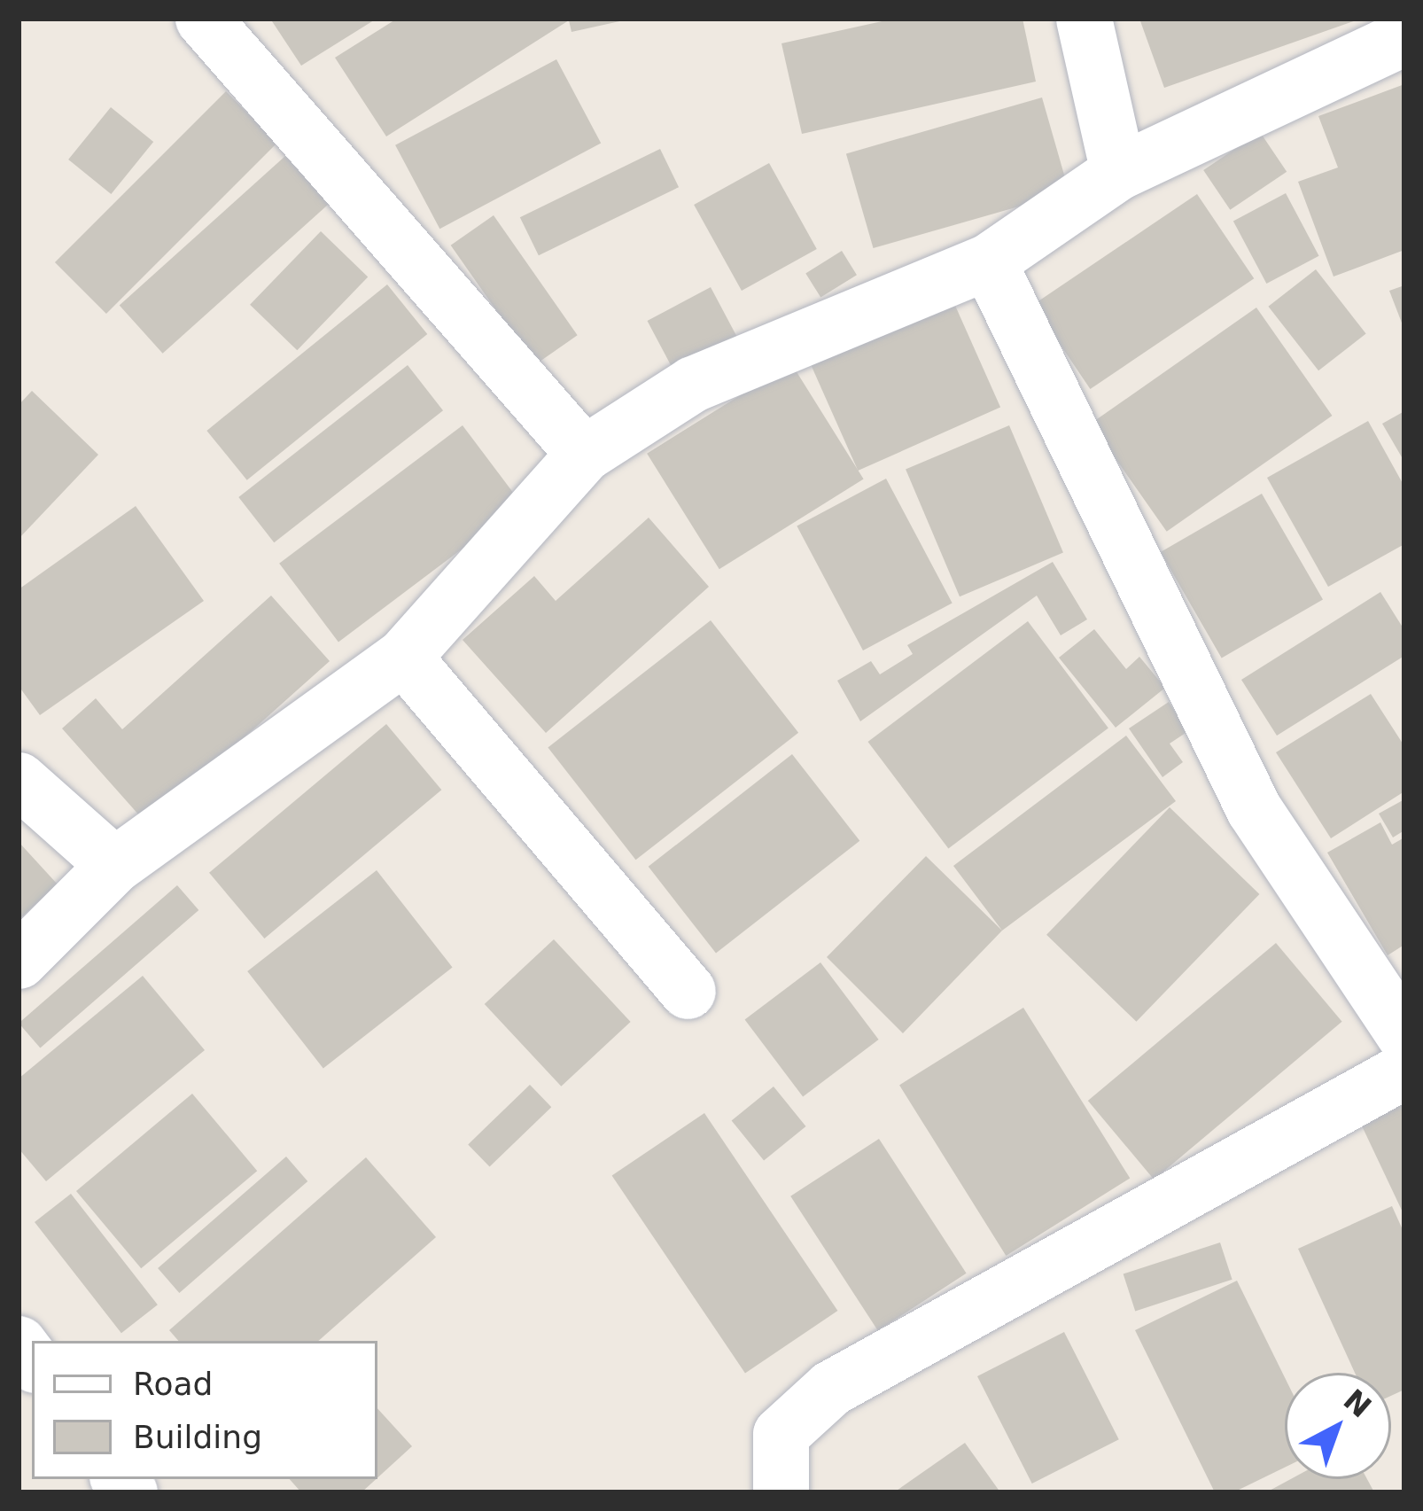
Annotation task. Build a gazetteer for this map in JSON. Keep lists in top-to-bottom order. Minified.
{"legend":["Road","Building"],"north":"top right"}
